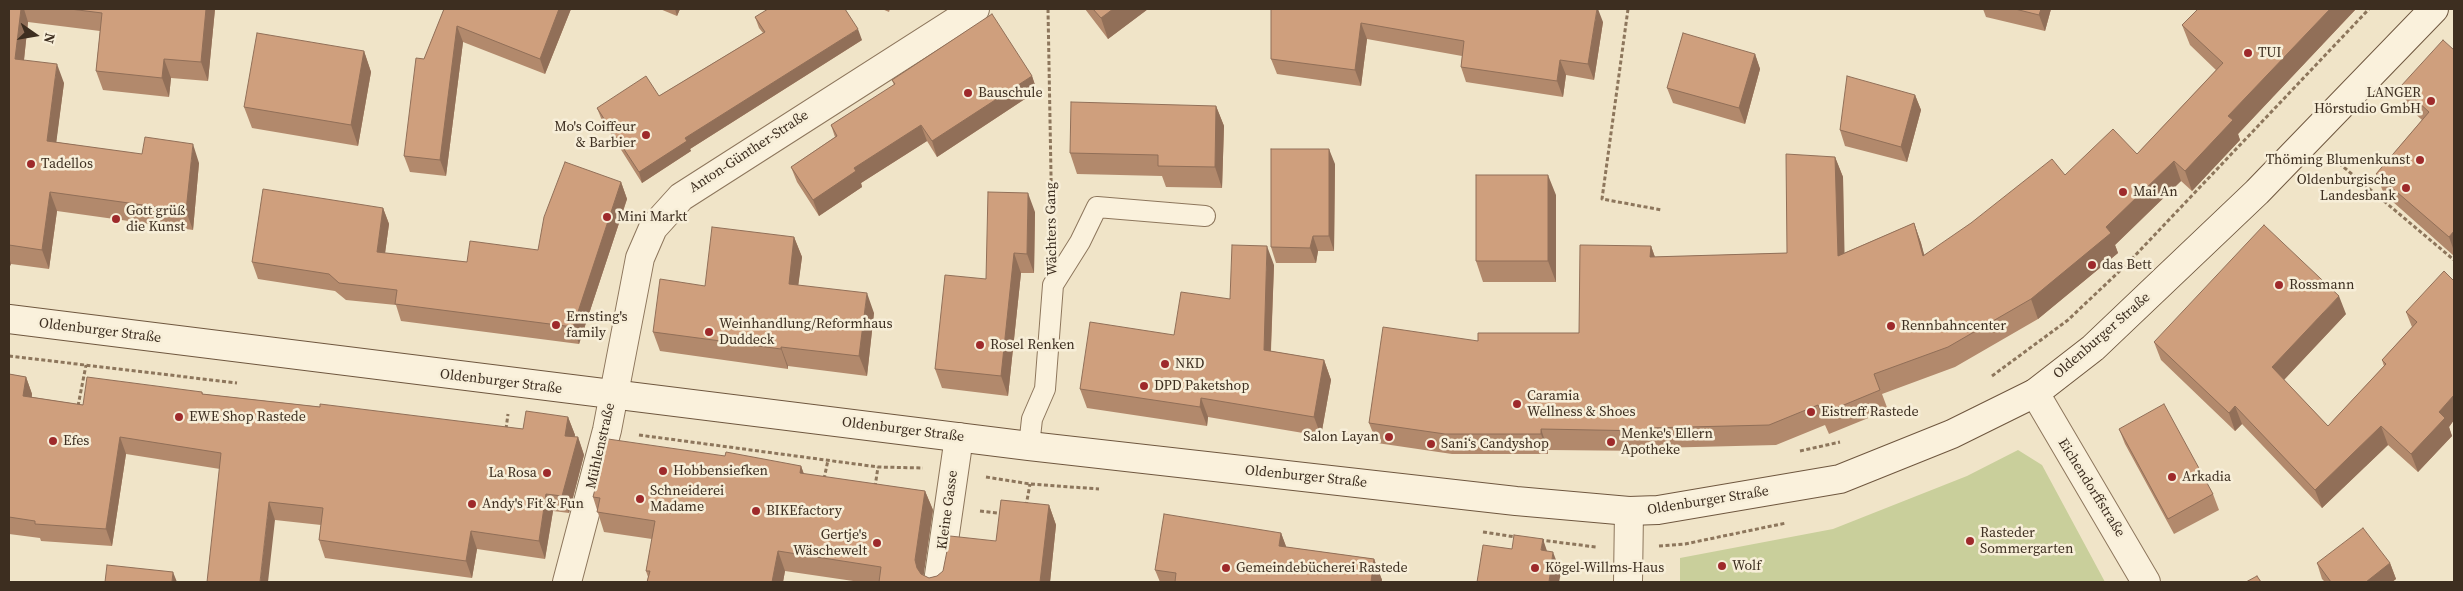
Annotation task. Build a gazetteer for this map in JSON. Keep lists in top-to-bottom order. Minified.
{"streets":{"street":["Anton-Günther-Straße","Oldenburger Straße","Mühlenstraße","Eichendorffstraße","Kleine Gasse"],"lane":["Wächters Gang"]},"crossings":[["Anton-Günther-Straße","Oldenburger Straße"],["Anton-Günther-Straße","Mühlenstraße"],["Wächters Gang","Oldenburger Straße"],["Oldenburger Straße","Mühlenstraße"],["Oldenburger Straße","Eichendorffstraße"],["Oldenburger Straße","Kleine Gasse"]],"places":["TUI","Bauschule","LANGER Hörstudio GmbH","Mo's Coiffeur & Barbier","Thöming Blumenkunst","Tadellos","Oldenburgische Landesbank","Mai An","Mini Markt","Gott grüß die Kunst","das Bett","Rossmann","Ernsting's family","Rennbahncenter","Weinhandlung/Reformhaus Duddeck","Rosel Renken","NKD","DPD Paketshop","Caramia Wellness & Shoes","Eistreff Rastede","EWE Shop Rastede","Salon Layan","Efes","Menke's Ellern Apotheke","Sani‘s Candyshop","Hobbensiefken","La Rosa","Arkadia","Schneiderei Madame","Andy's Fit & Fun","BIKEfactory","Rasteder Sommergarten","Gertje's Wäschewelt","Wolf","Gemeindebücherei Rastede","Kögel-Willms-Haus"],"north":"right"}
